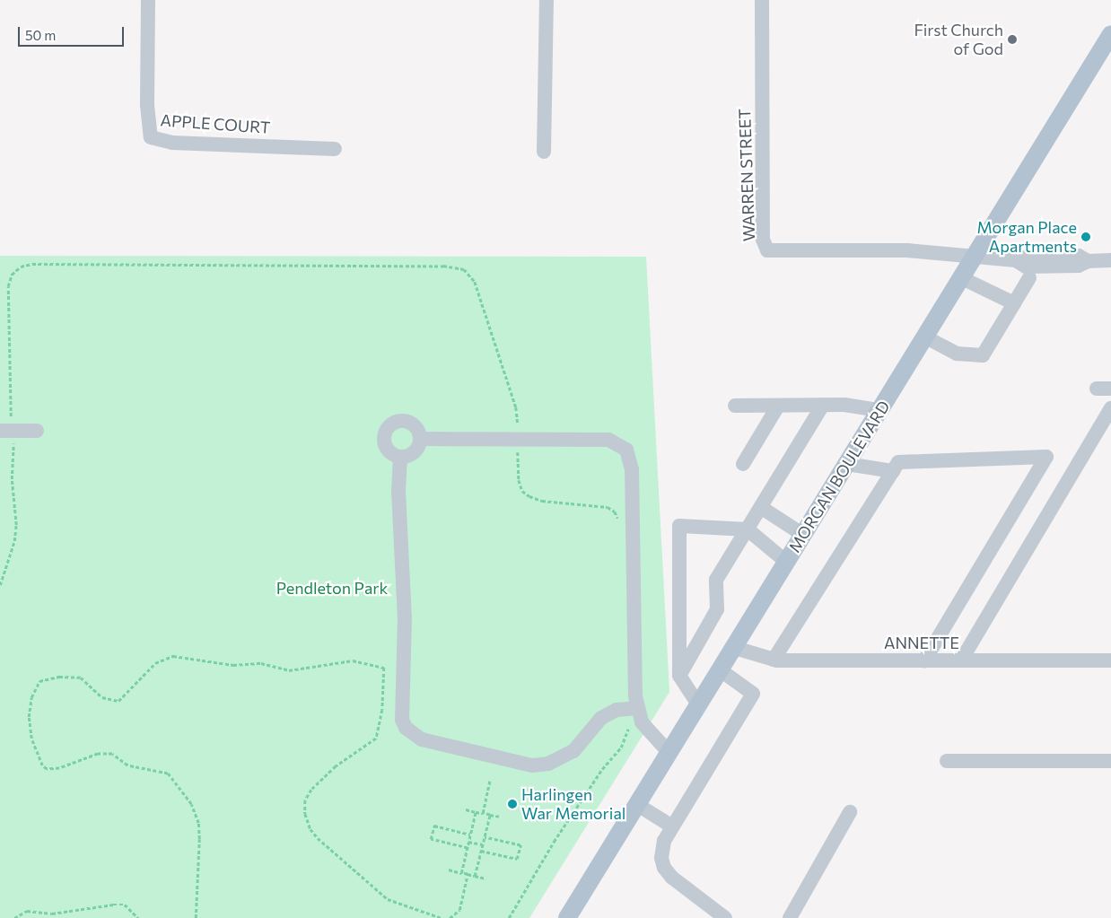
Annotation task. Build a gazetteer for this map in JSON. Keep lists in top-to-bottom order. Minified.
{"streets":{"main road":["MORGAN BOULEVARD"],"street":["APPLE COURT","WARREN STREET","ANNETTE"]},"crossings":[["WARREN STREET","MORGAN BOULEVARD"],["MORGAN BOULEVARD","ANNETTE"]],"parks":["Pendleton Park"],"places":["First Church of God","Morgan Place Apartments","Harlingen War Memorial"],"scale_bar":"50 m"}
